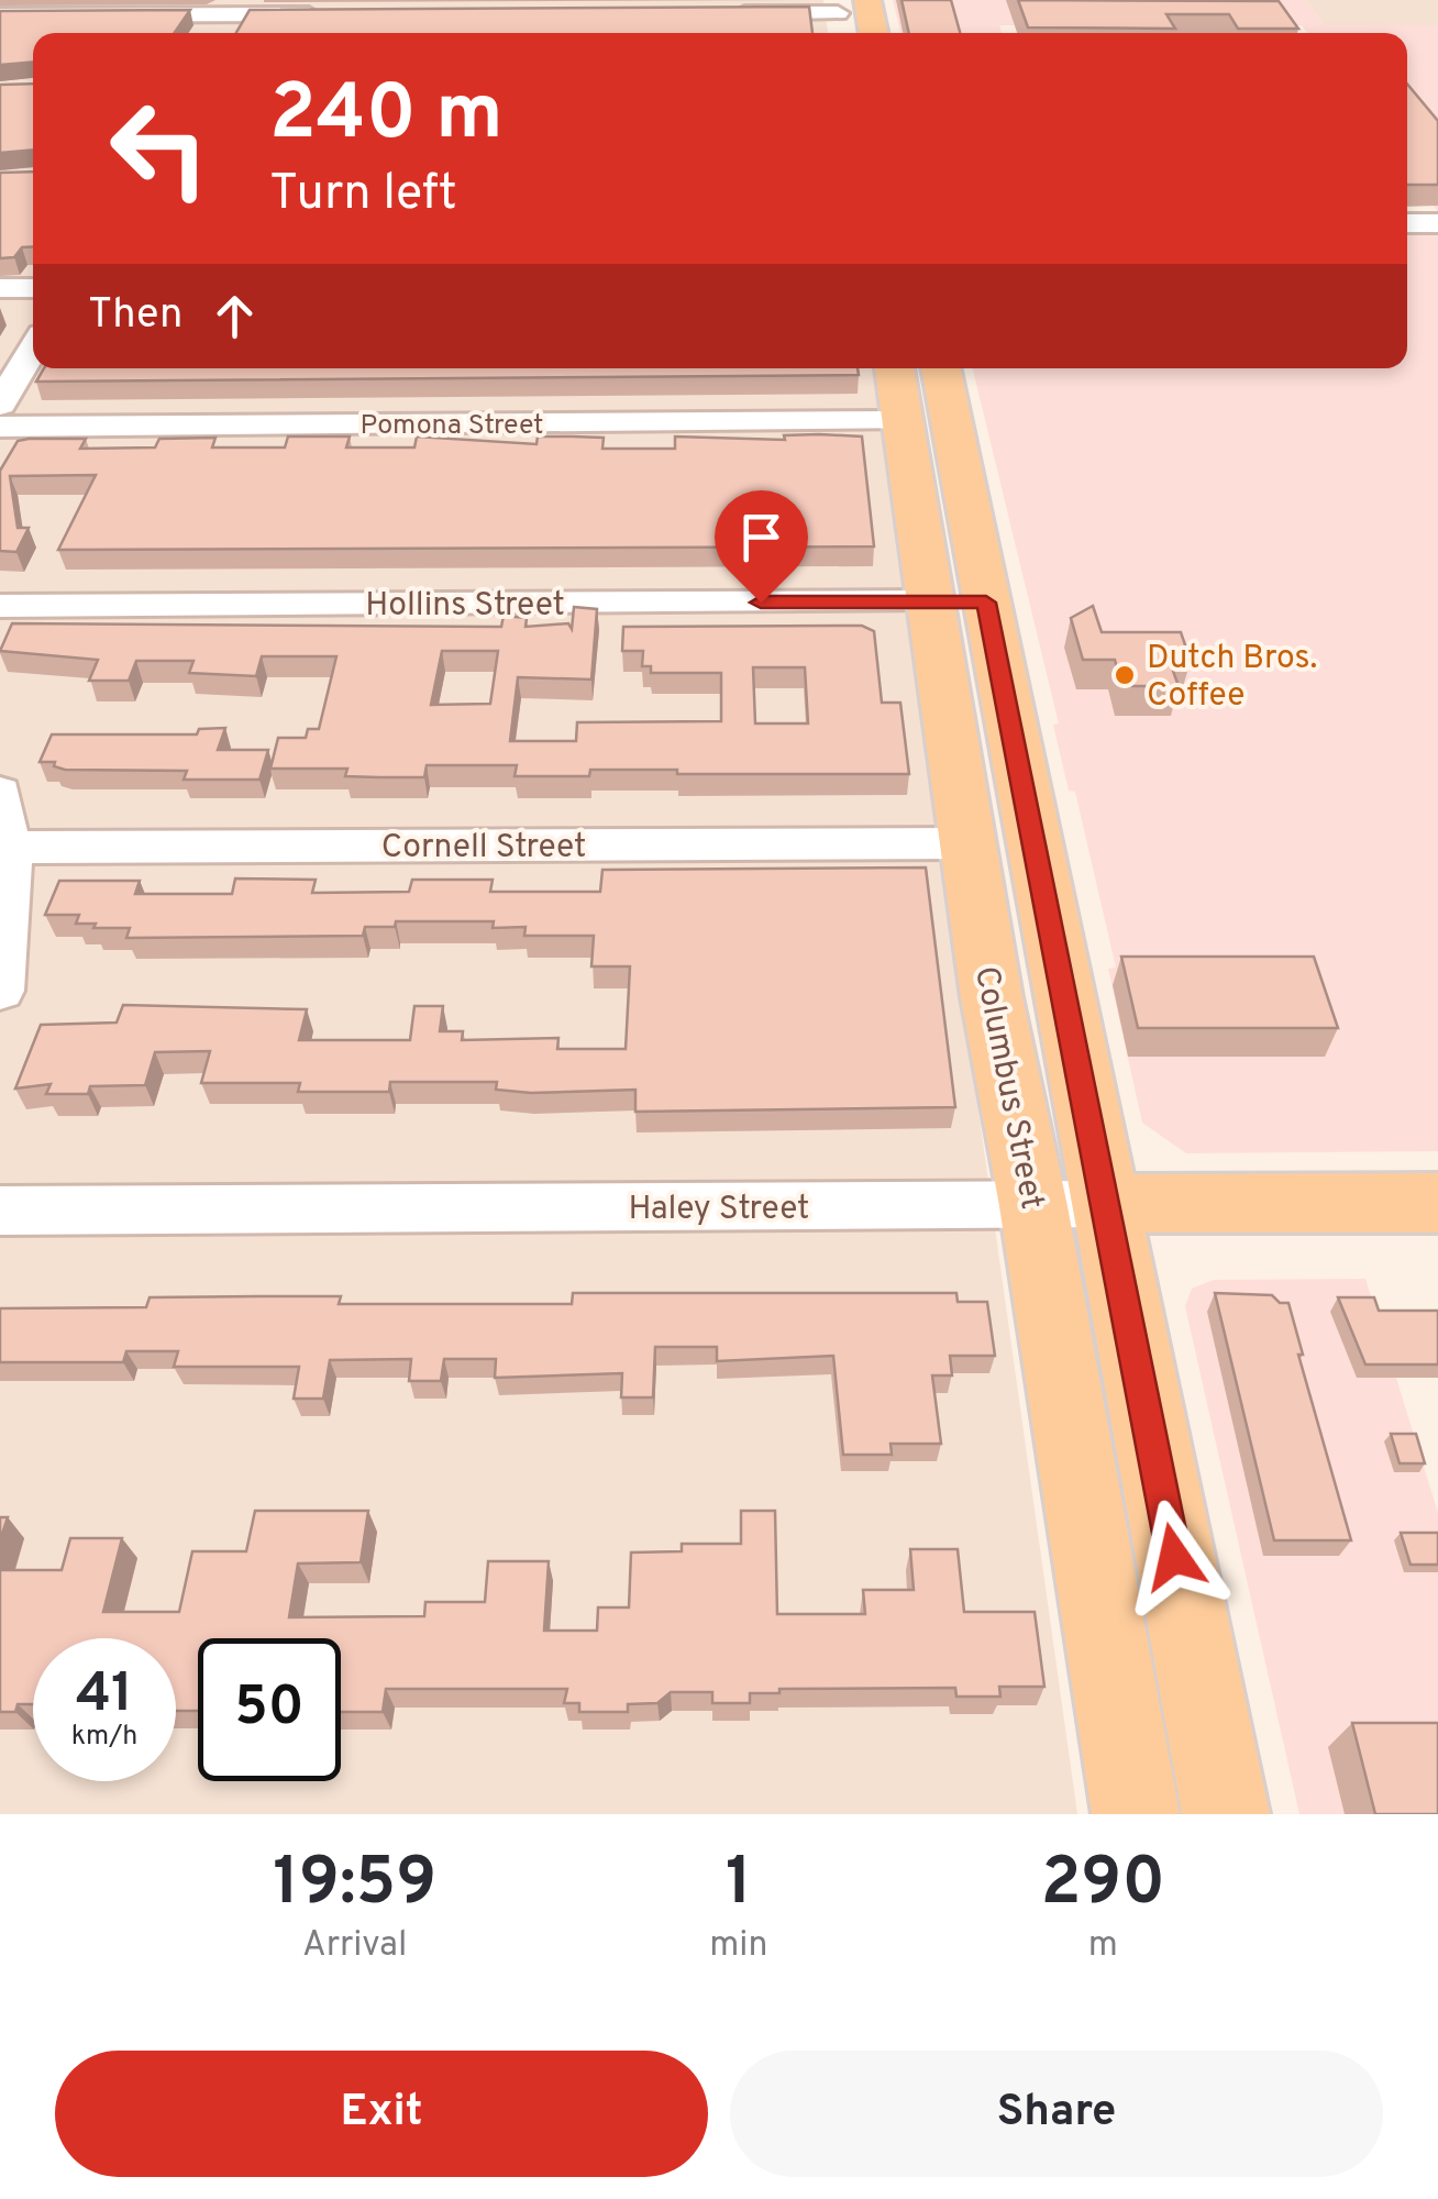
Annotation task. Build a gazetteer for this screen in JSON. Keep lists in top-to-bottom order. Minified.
{"streets":{"main road":["Columbus Street","Haley Street"],"street":["Pomona Street","Hollins Street","Cornell Street"]},"crossings":[["Pomona Street","Columbus Street"],["Hollins Street","Columbus Street"],["Cornell Street","Columbus Street"],["Columbus Street","Haley Street"]],"places":["Dutch Bros. Coffee"],"page":{"turn":["240 m","Turn left"],"then":"Then","speed":"41 km/h","limit":"50","eta":["19:59","Arrival","1","min","290","m"],"buttons":["Exit","Share"]}}
